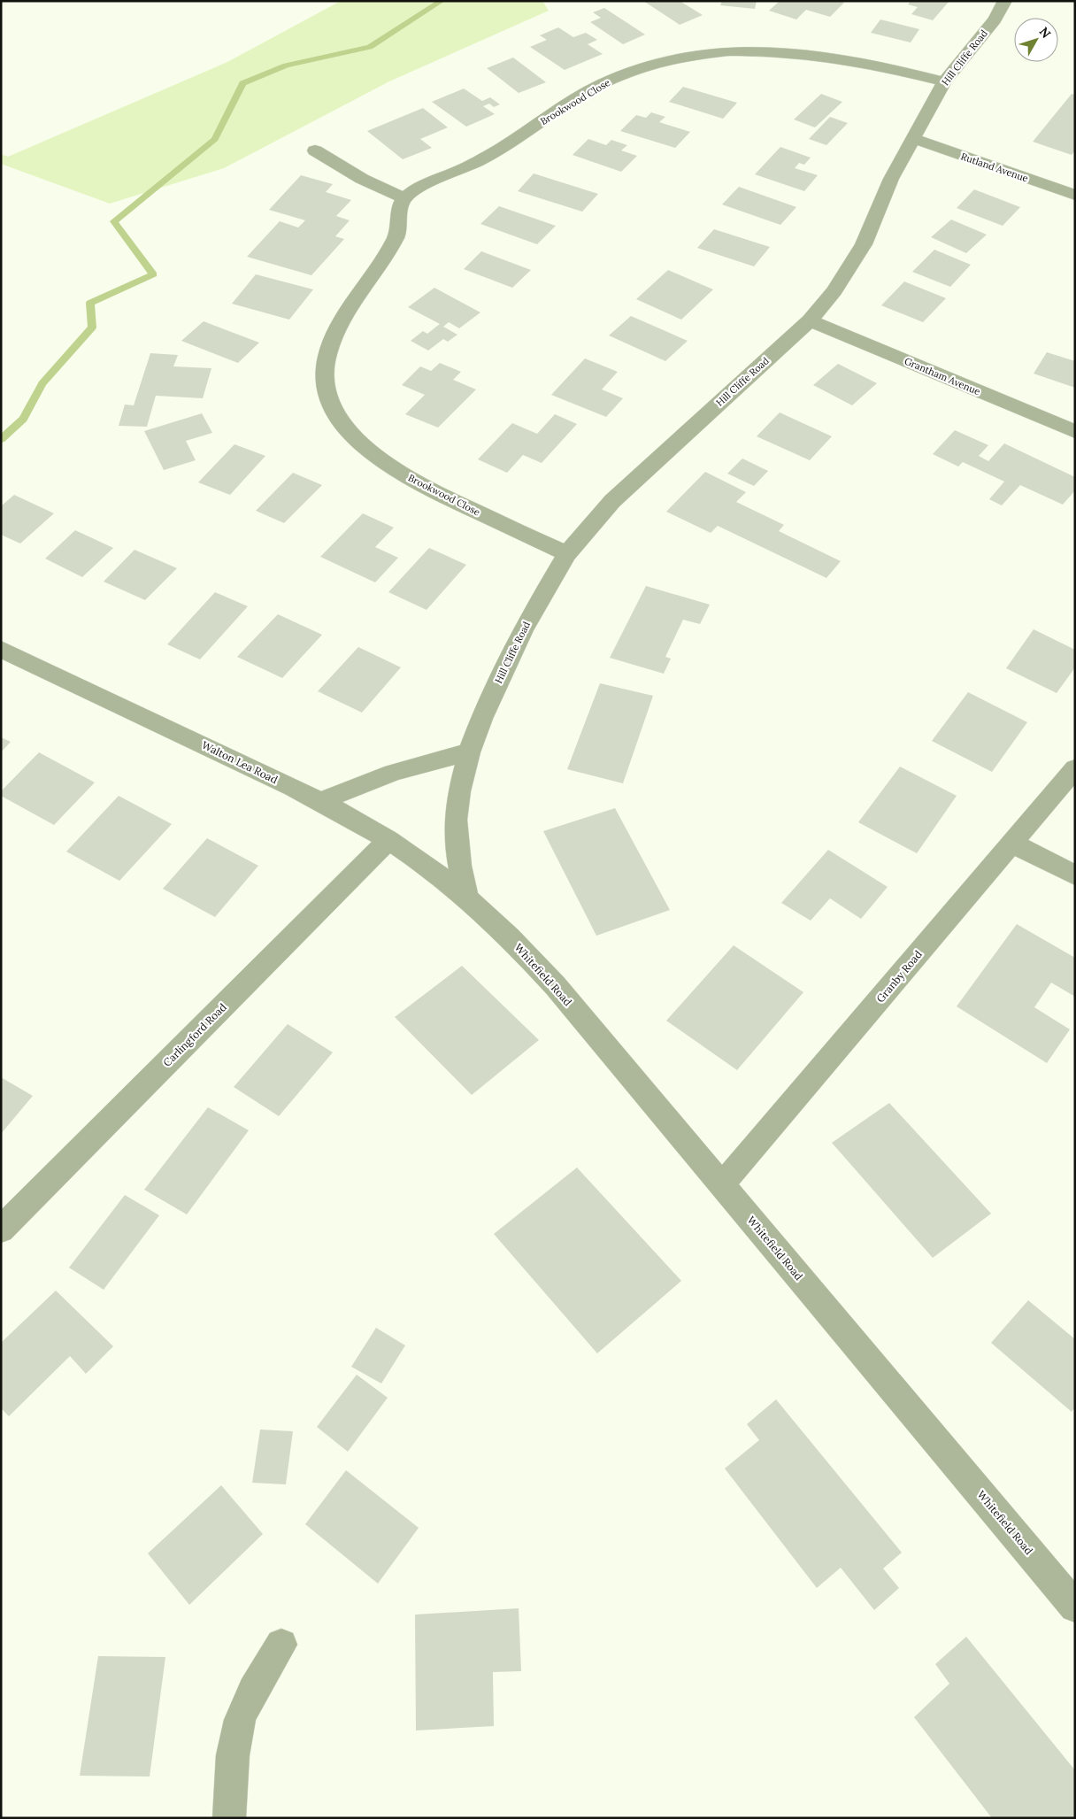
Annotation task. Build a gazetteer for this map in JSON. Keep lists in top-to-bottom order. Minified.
{"streets":{"street":["Hill Cliffe Road","Brookwood Close","Rutland Avenue","Grantham Avenue","Walton Lea Road","Whitefield Road","Granby Road","Carlingford Road"]},"crossings":[["Hill Cliffe Road","Brookwood Close"],["Hill Cliffe Road","Rutland Avenue"],["Hill Cliffe Road","Grantham Avenue"],["Hill Cliffe Road","Walton Lea Road"],["Hill Cliffe Road","Whitefield Road"],["Walton Lea Road","Whitefield Road"],["Walton Lea Road","Carlingford Road"],["Whitefield Road","Granby Road"]],"north":"top right"}
